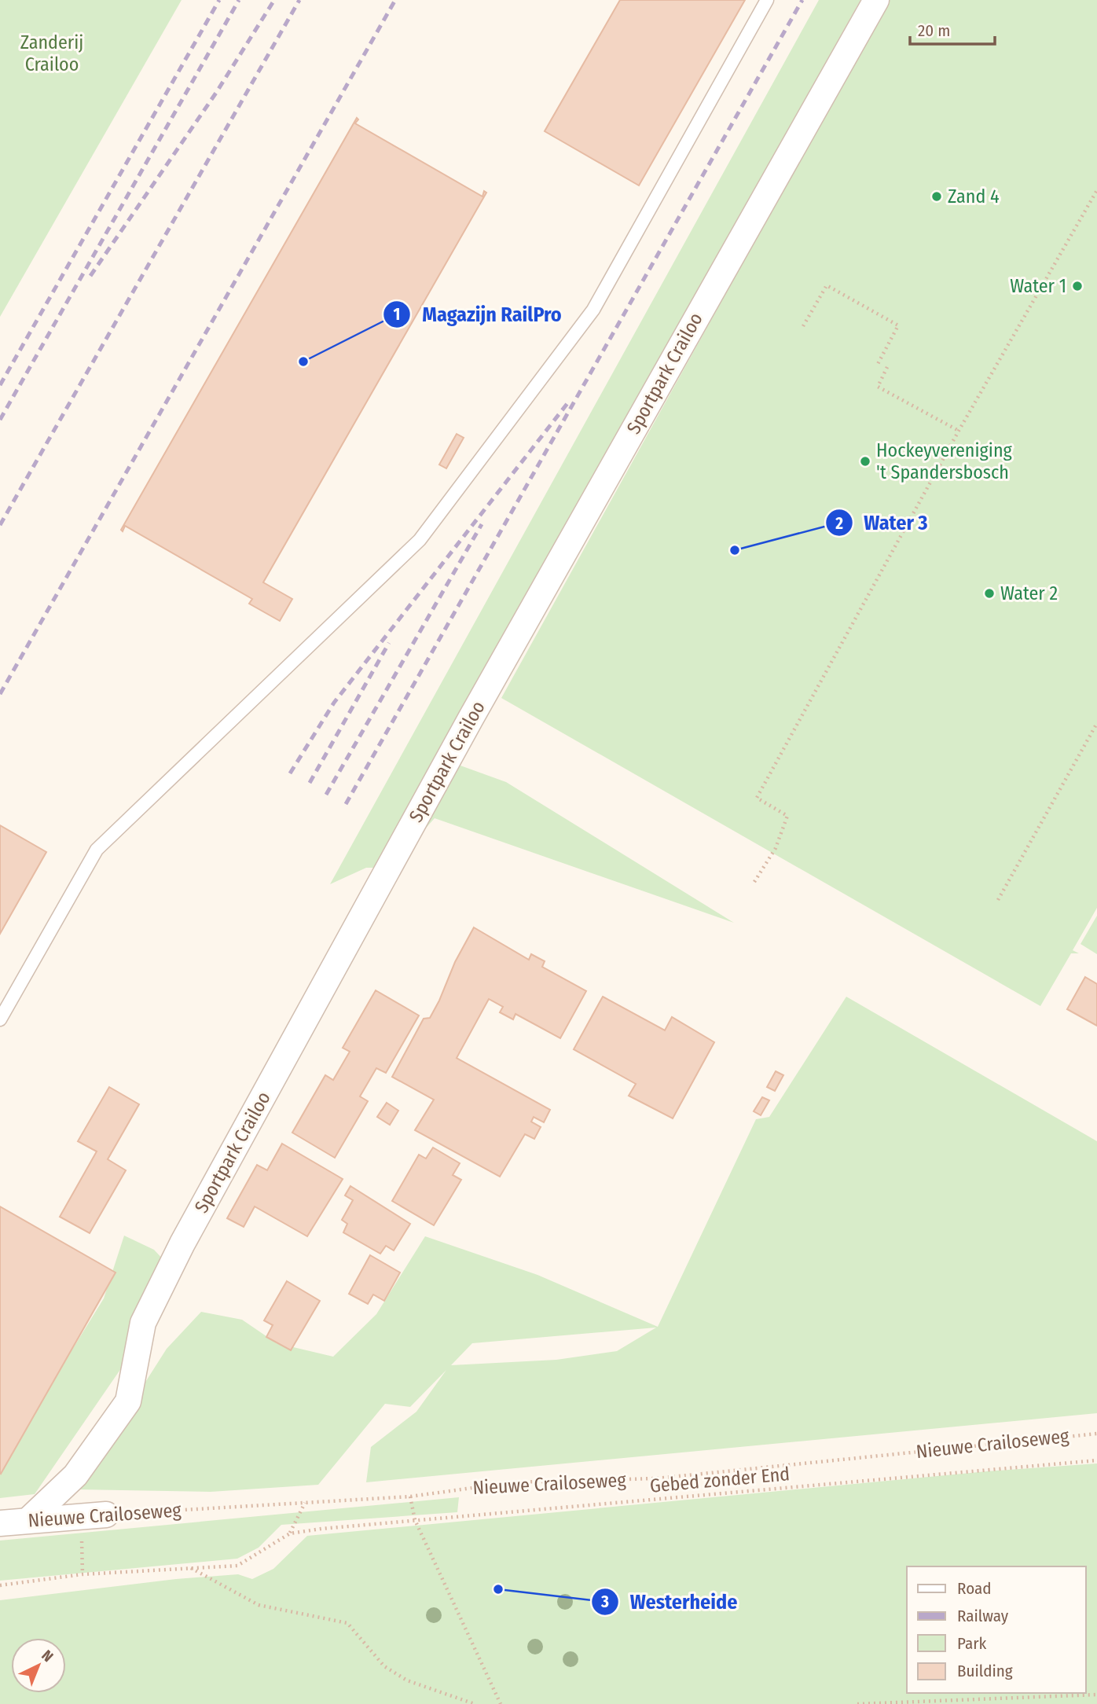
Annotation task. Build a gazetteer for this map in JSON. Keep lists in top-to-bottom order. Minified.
{"streets":{"street":["Sportpark Crailoo","Nieuwe Crailoseweg"],"path":["Gebed zonder End"]},"crossings":[["Sportpark Crailoo","Nieuwe Crailoseweg"]],"parks":["Zanderij Crailoo"],"places":["Zand 4","Water 1","Magazijn RailPro","Hockeyvereniging 't Spandersbosch","Water 3","Water 2","Westerheide"],"legend":["Road","Railway","Park","Building"],"scale_bar":"20 m","north":"top right"}
